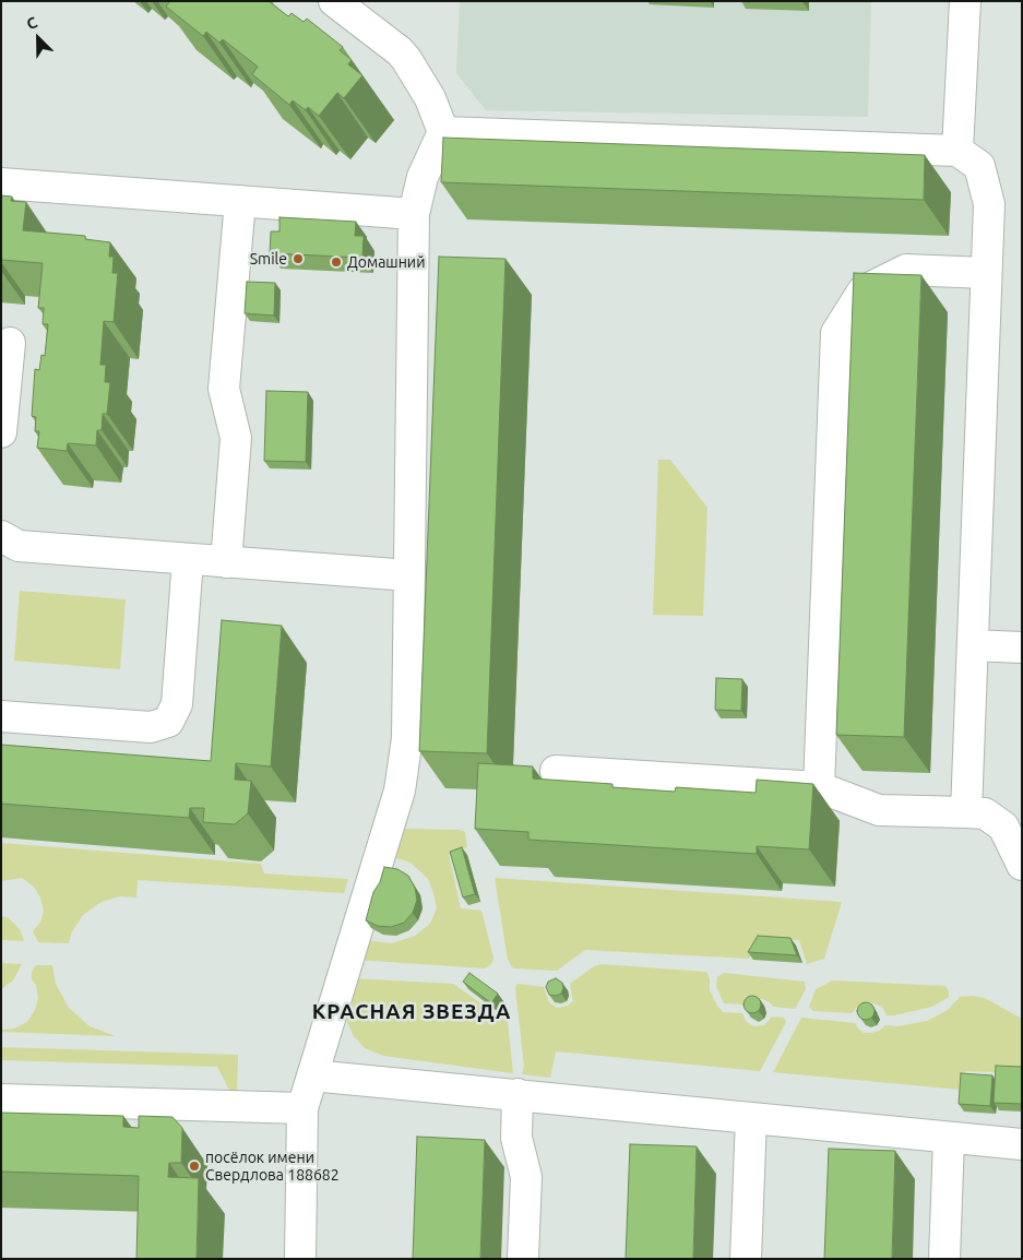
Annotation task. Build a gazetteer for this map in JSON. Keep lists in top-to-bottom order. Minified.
{"districts":["КРАСНАЯ ЗВЕЗДА"],"places":["Smile","Домашний","посёлок имени Свердлова 188682"],"north":"top left"}
